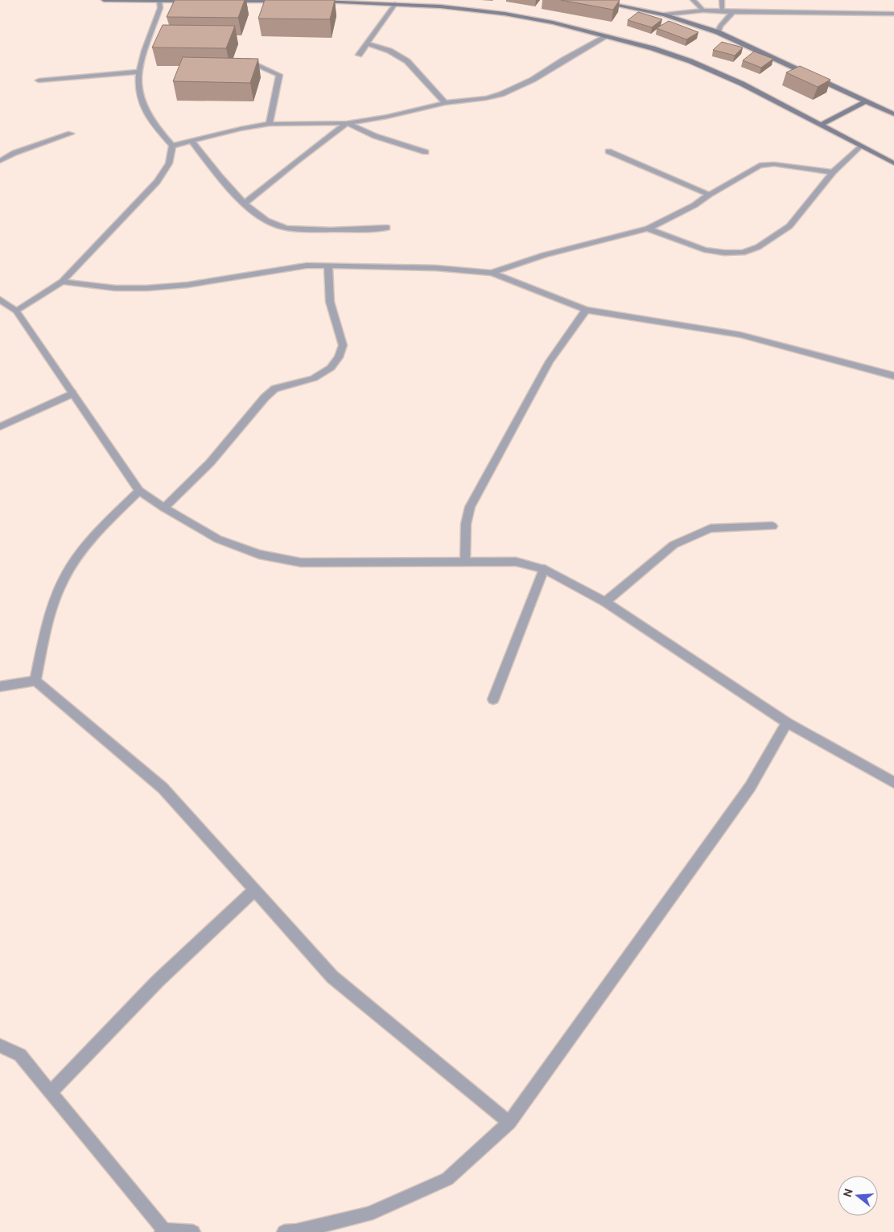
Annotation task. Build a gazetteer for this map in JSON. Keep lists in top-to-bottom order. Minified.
{"north":"left"}
